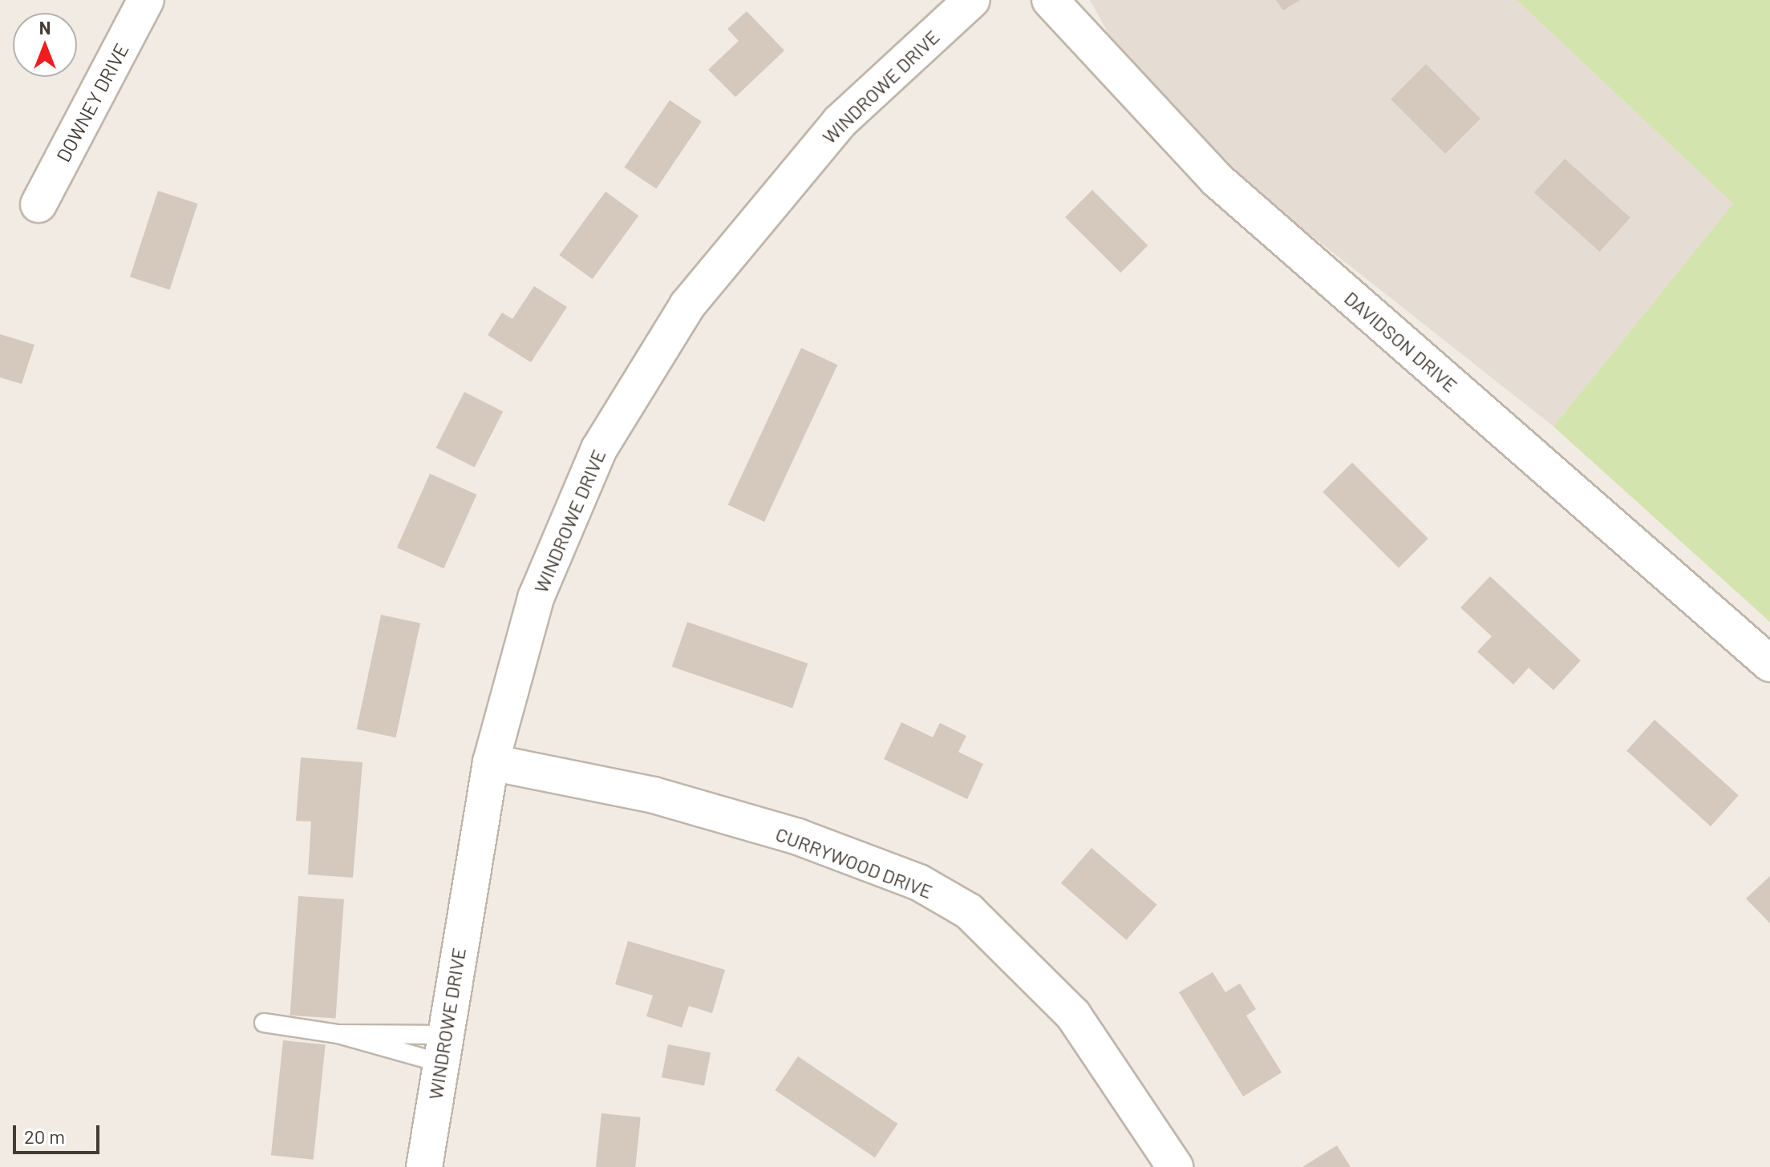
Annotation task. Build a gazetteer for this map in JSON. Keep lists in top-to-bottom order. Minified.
{"streets":{"street":["WINDROWE DRIVE","DOWNEY DRIVE","DAVIDSON DRIVE","CURRYWOOD DRIVE"]},"crossings":[["WINDROWE DRIVE","CURRYWOOD DRIVE"]],"scale_bar":"20 m","north":"top"}
